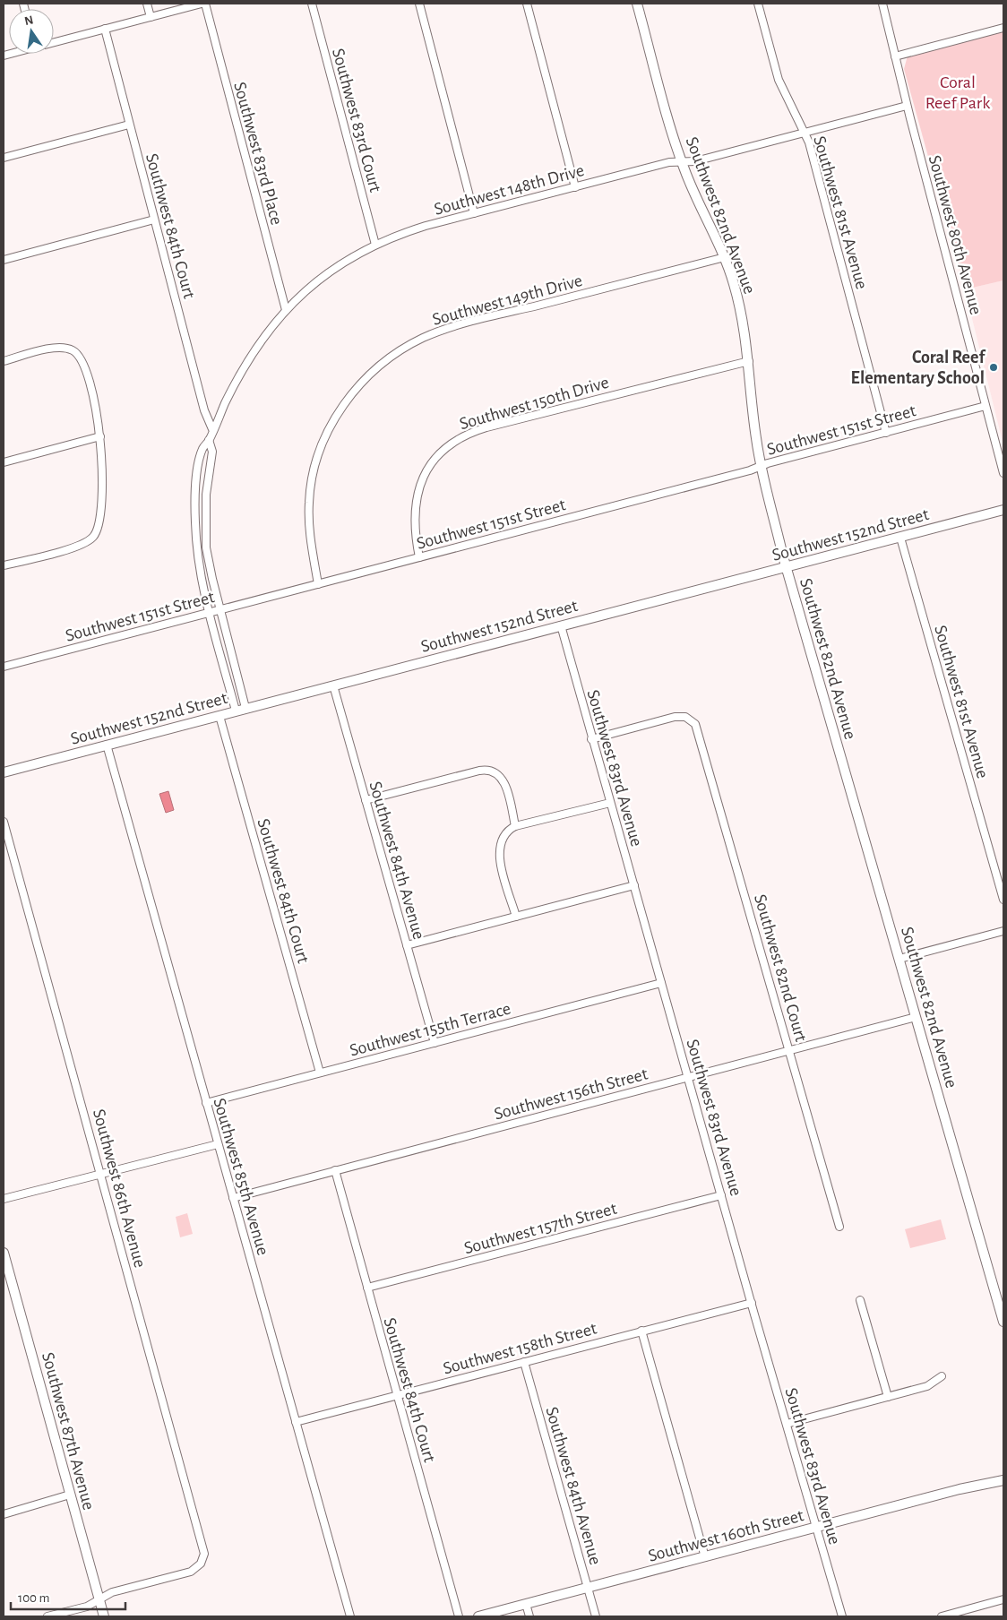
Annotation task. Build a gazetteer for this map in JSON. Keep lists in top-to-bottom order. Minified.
{"streets":{"street":["Southwest 83rd Court","Southwest 83rd Place","Southwest 148th Drive","Southwest 81st Avenue","Southwest 82nd Avenue","Southwest 84th Court","Southwest 80th Avenue","Southwest 149th Drive","Southwest 150th Drive","Southwest 151st Street","Southwest 152nd Street","Southwest 83rd Avenue","Southwest 84th Avenue","Southwest 82nd Court","Southwest 155th Terrace","Southwest 156th Street","Southwest 85th Avenue","Southwest 86th Avenue","Southwest 157th Street","Southwest 158th Street","Southwest 87th Avenue","Southwest 160th Street"]},"crossings":[["Southwest 83rd Court","Southwest 148th Drive"],["Southwest 83rd Place","Southwest 148th Drive"],["Southwest 148th Drive","Southwest 81st Avenue"],["Southwest 148th Drive","Southwest 82nd Avenue"],["Southwest 148th Drive","Southwest 84th Court"],["Southwest 148th Drive","Southwest 80th Avenue"],["Southwest 81st Avenue","Southwest 151st Street"],["Southwest 81st Avenue","Southwest 152nd Street"],["Southwest 82nd Avenue","Southwest 149th Drive"],["Southwest 82nd Avenue","Southwest 150th Drive"],["Southwest 82nd Avenue","Southwest 151st Street"],["Southwest 82nd Avenue","Southwest 152nd Street"],["Southwest 82nd Avenue","Southwest 156th Street"],["Southwest 84th Court","Southwest 152nd Street"],["Southwest 84th Court","Southwest 155th Terrace"],["Southwest 84th Court","Southwest 156th Street"],["Southwest 84th Court","Southwest 157th Street"],["Southwest 84th Court","Southwest 158th Street"],["Southwest 80th Avenue","Southwest 151st Street"],["Southwest 149th Drive","Southwest 151st Street"],["Southwest 150th Drive","Southwest 151st Street"],["Southwest 152nd Street","Southwest 83rd Avenue"],["Southwest 152nd Street","Southwest 84th Avenue"],["Southwest 152nd Street","Southwest 85th Avenue"],["Southwest 83rd Avenue","Southwest 82nd Court"],["Southwest 83rd Avenue","Southwest 155th Terrace"],["Southwest 83rd Avenue","Southwest 156th Street"],["Southwest 83rd Avenue","Southwest 157th Street"],["Southwest 83rd Avenue","Southwest 158th Street"],["Southwest 83rd Avenue","Southwest 160th Street"],["Southwest 84th Avenue","Southwest 155th Terrace"],["Southwest 84th Avenue","Southwest 158th Street"],["Southwest 84th Avenue","Southwest 160th Street"],["Southwest 82nd Court","Southwest 156th Street"],["Southwest 155th Terrace","Southwest 85th Avenue"],["Southwest 156th Street","Southwest 85th Avenue"],["Southwest 85th Avenue","Southwest 158th Street"],["Southwest 86th Avenue","Southwest 87th Avenue"]],"parks":["Coral Reef Park"],"places":["Coral Reef Elementary School"],"scale_bar":"100 m","north":"top"}
